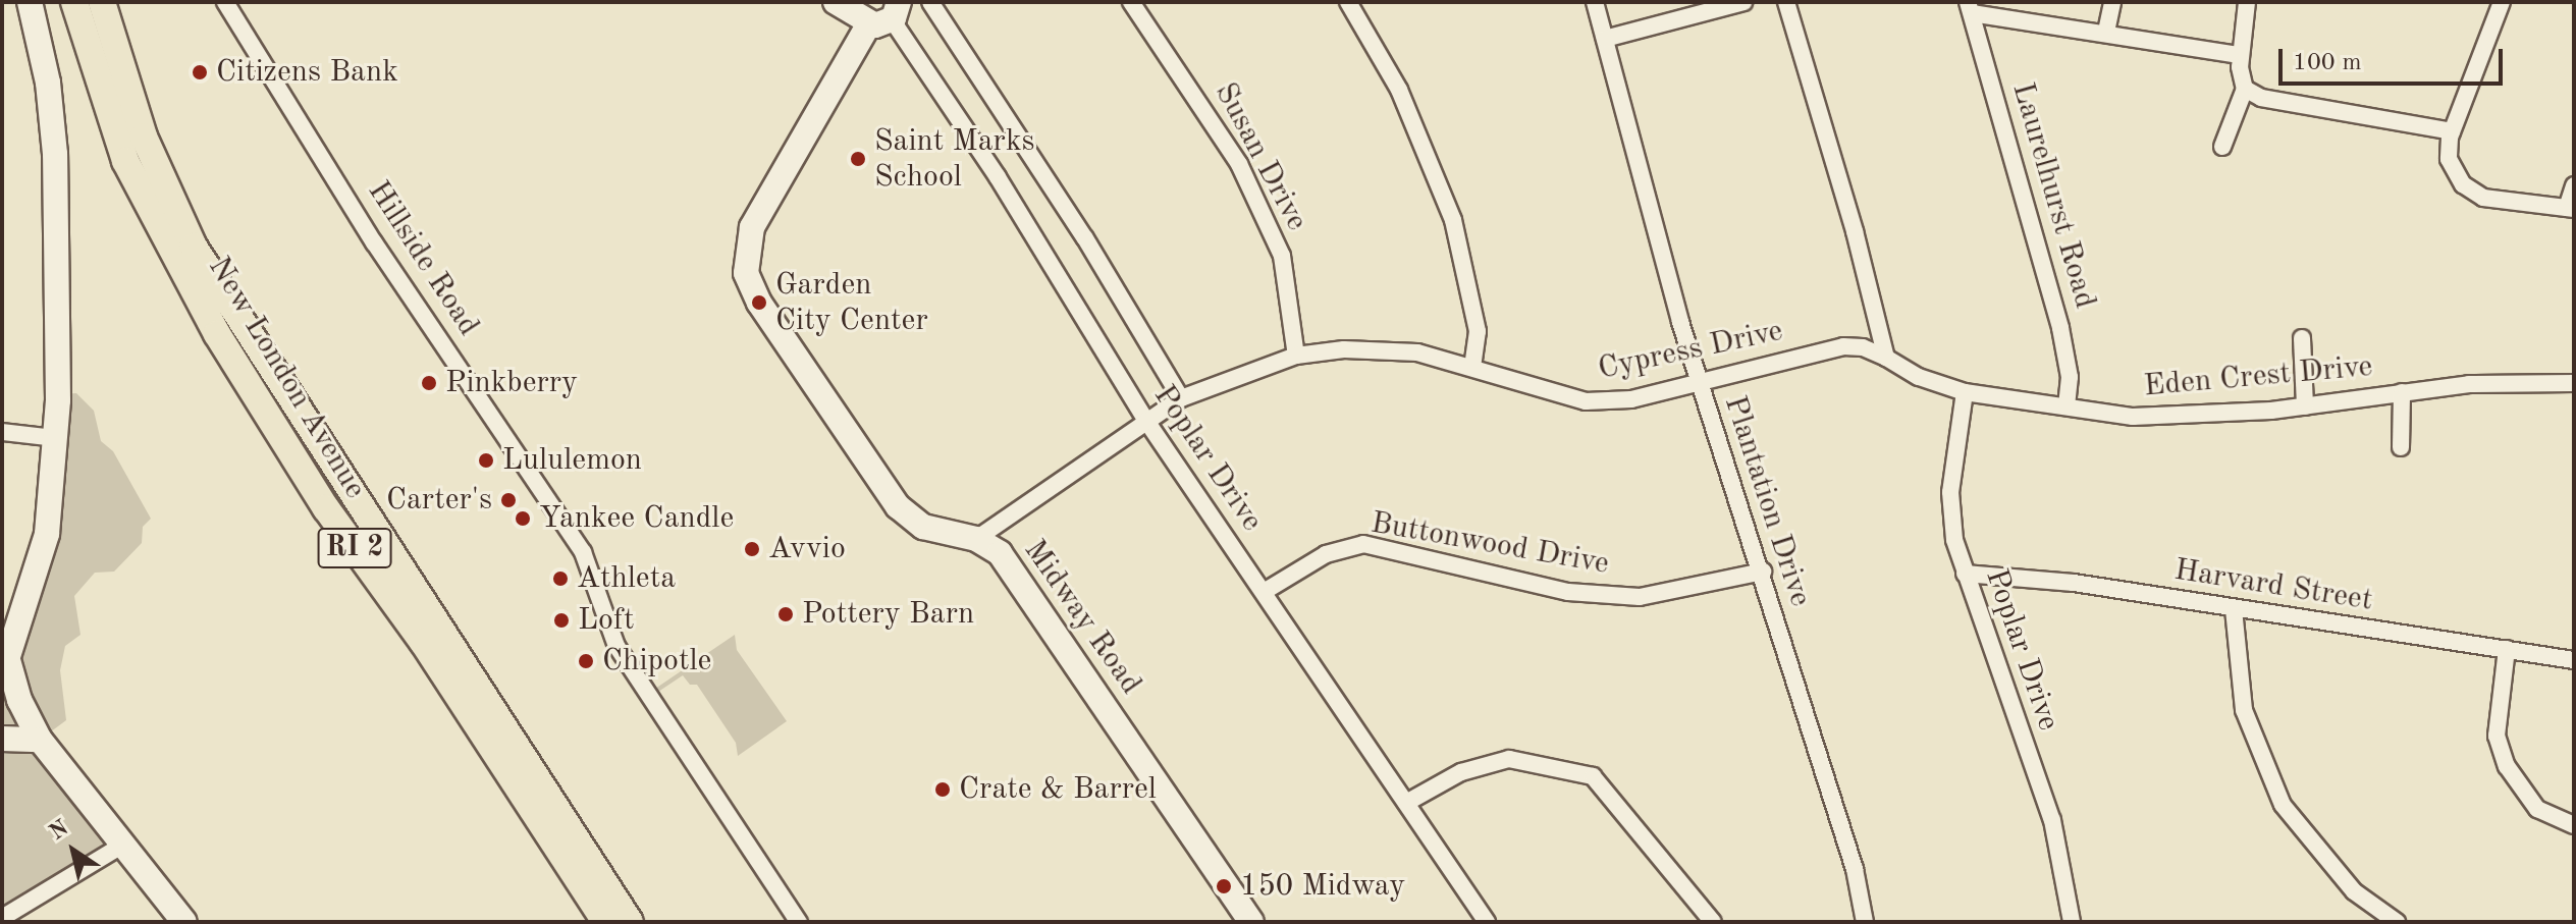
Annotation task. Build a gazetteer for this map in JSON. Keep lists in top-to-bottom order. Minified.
{"streets":{"main road":["New London Avenue","RI 2"],"street":["Susan Drive","Laurelhurst Road","Hillside Road","Cypress Drive","Eden Crest Drive","Poplar Drive","Plantation Drive","Buttonwood Drive","Harvard Street","Midway Road"]},"crossings":[["Susan Drive","Cypress Drive"],["Laurelhurst Road","Eden Crest Drive"],["Cypress Drive","Eden Crest Drive"],["Cypress Drive","Poplar Drive"],["Cypress Drive","Plantation Drive"],["Cypress Drive","Midway Road"],["Eden Crest Drive","Poplar Drive"],["Poplar Drive","Buttonwood Drive"],["Poplar Drive","Harvard Street"],["Poplar Drive","Midway Road"],["Plantation Drive","Buttonwood Drive"]],"places":["Citizens Bank","Saint Marks School","Garden City Center","Pinkberry","Lululemon","Carter's","Yankee Candle","Avvio","Athleta","Pottery Barn","Loft","Chipotle","Crate & Barrel","150 Midway"],"scale_bar":"100 m","north":"top left"}
